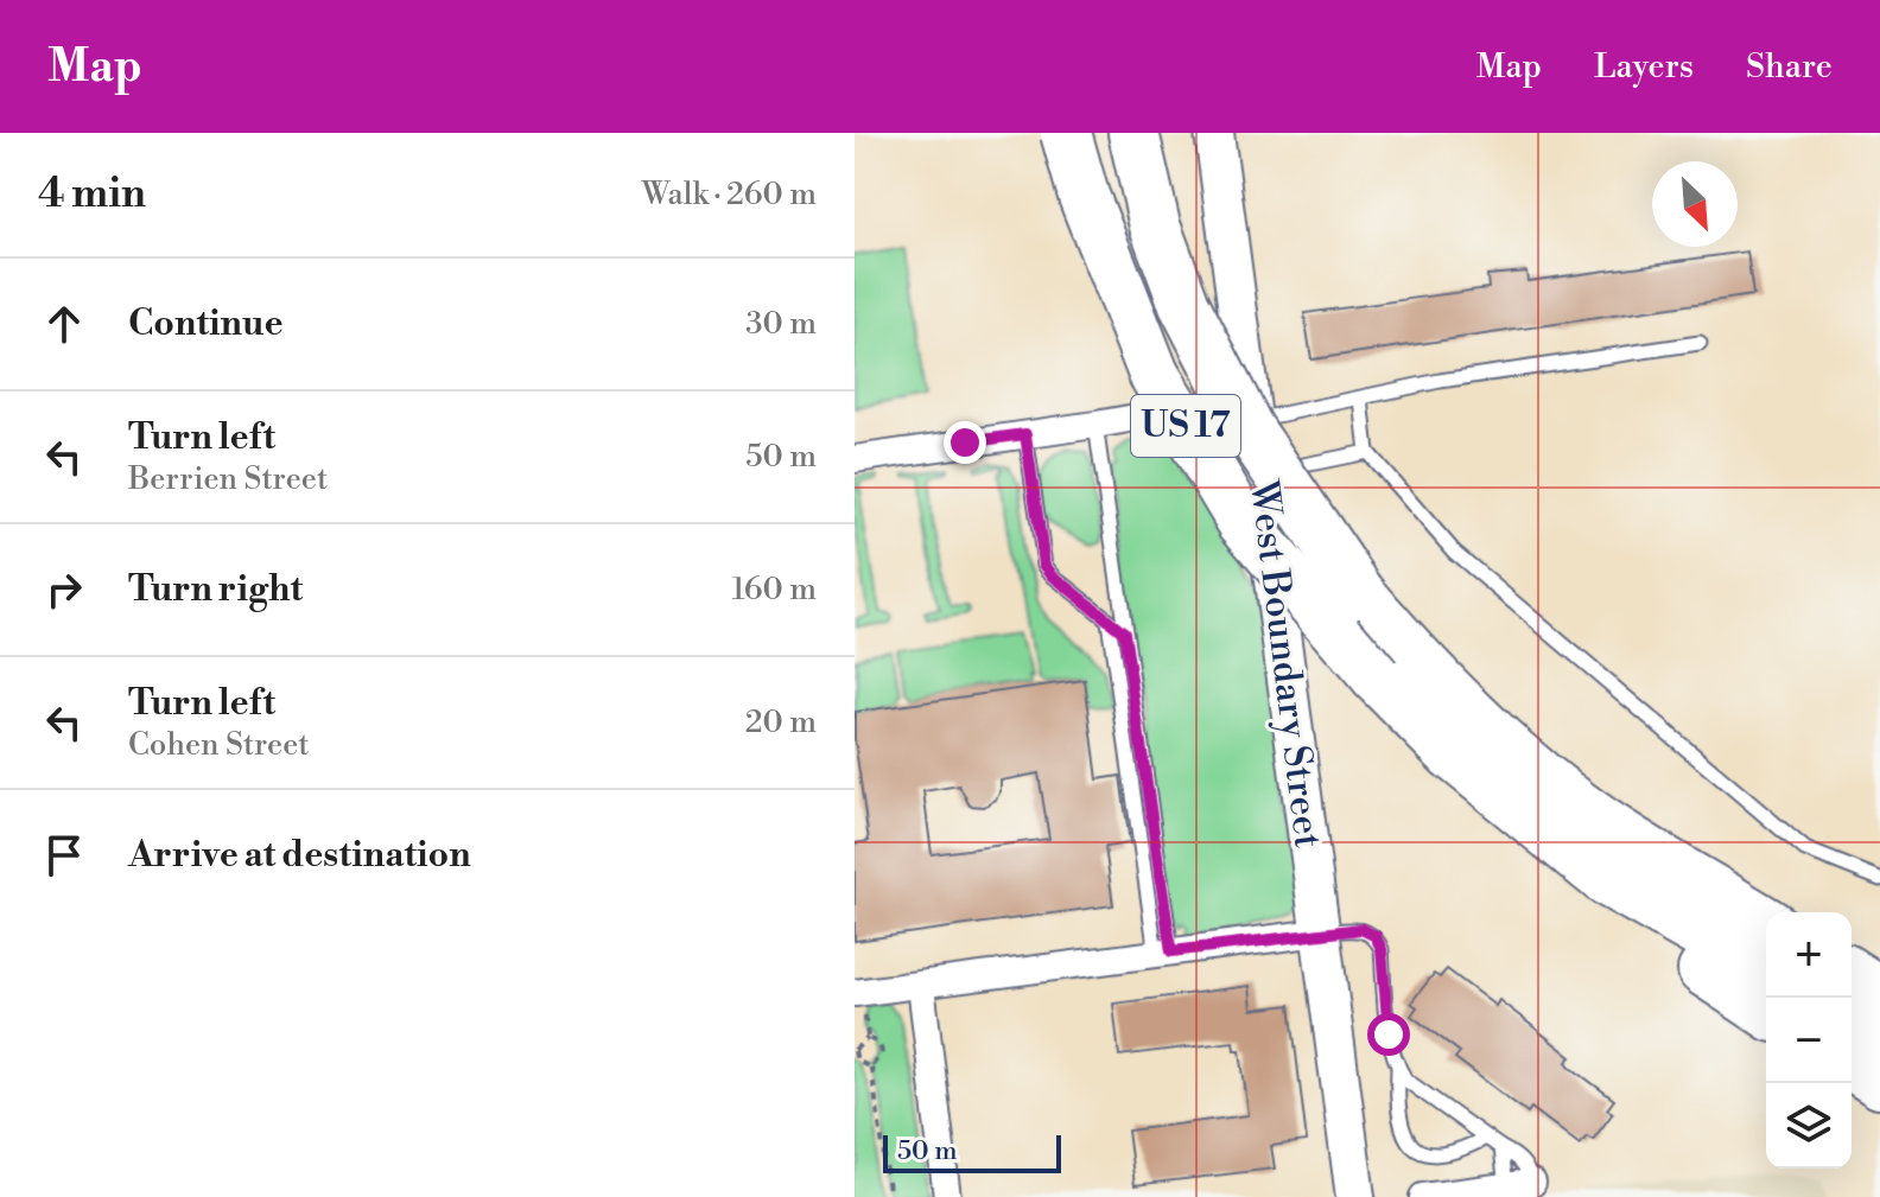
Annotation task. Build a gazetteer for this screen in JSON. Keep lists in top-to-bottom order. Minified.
{"streets":{"highway":["US 17"],"main road":["West Boundary Street"]},"scale_bar":"50 m","north":"bottom right","page":{"header":"Map","nav":["Map","Layers","Share"],"heading":["4 min","Walk · 260 m"],"list":[["Continue","30 m"],["Turn left","Berrien Street","50 m"],["Turn right","160 m"],["Turn left","Cohen Street","20 m"],"Arrive at destination"],"map_buttons":["+","−"],"scale":"50 m"}}
